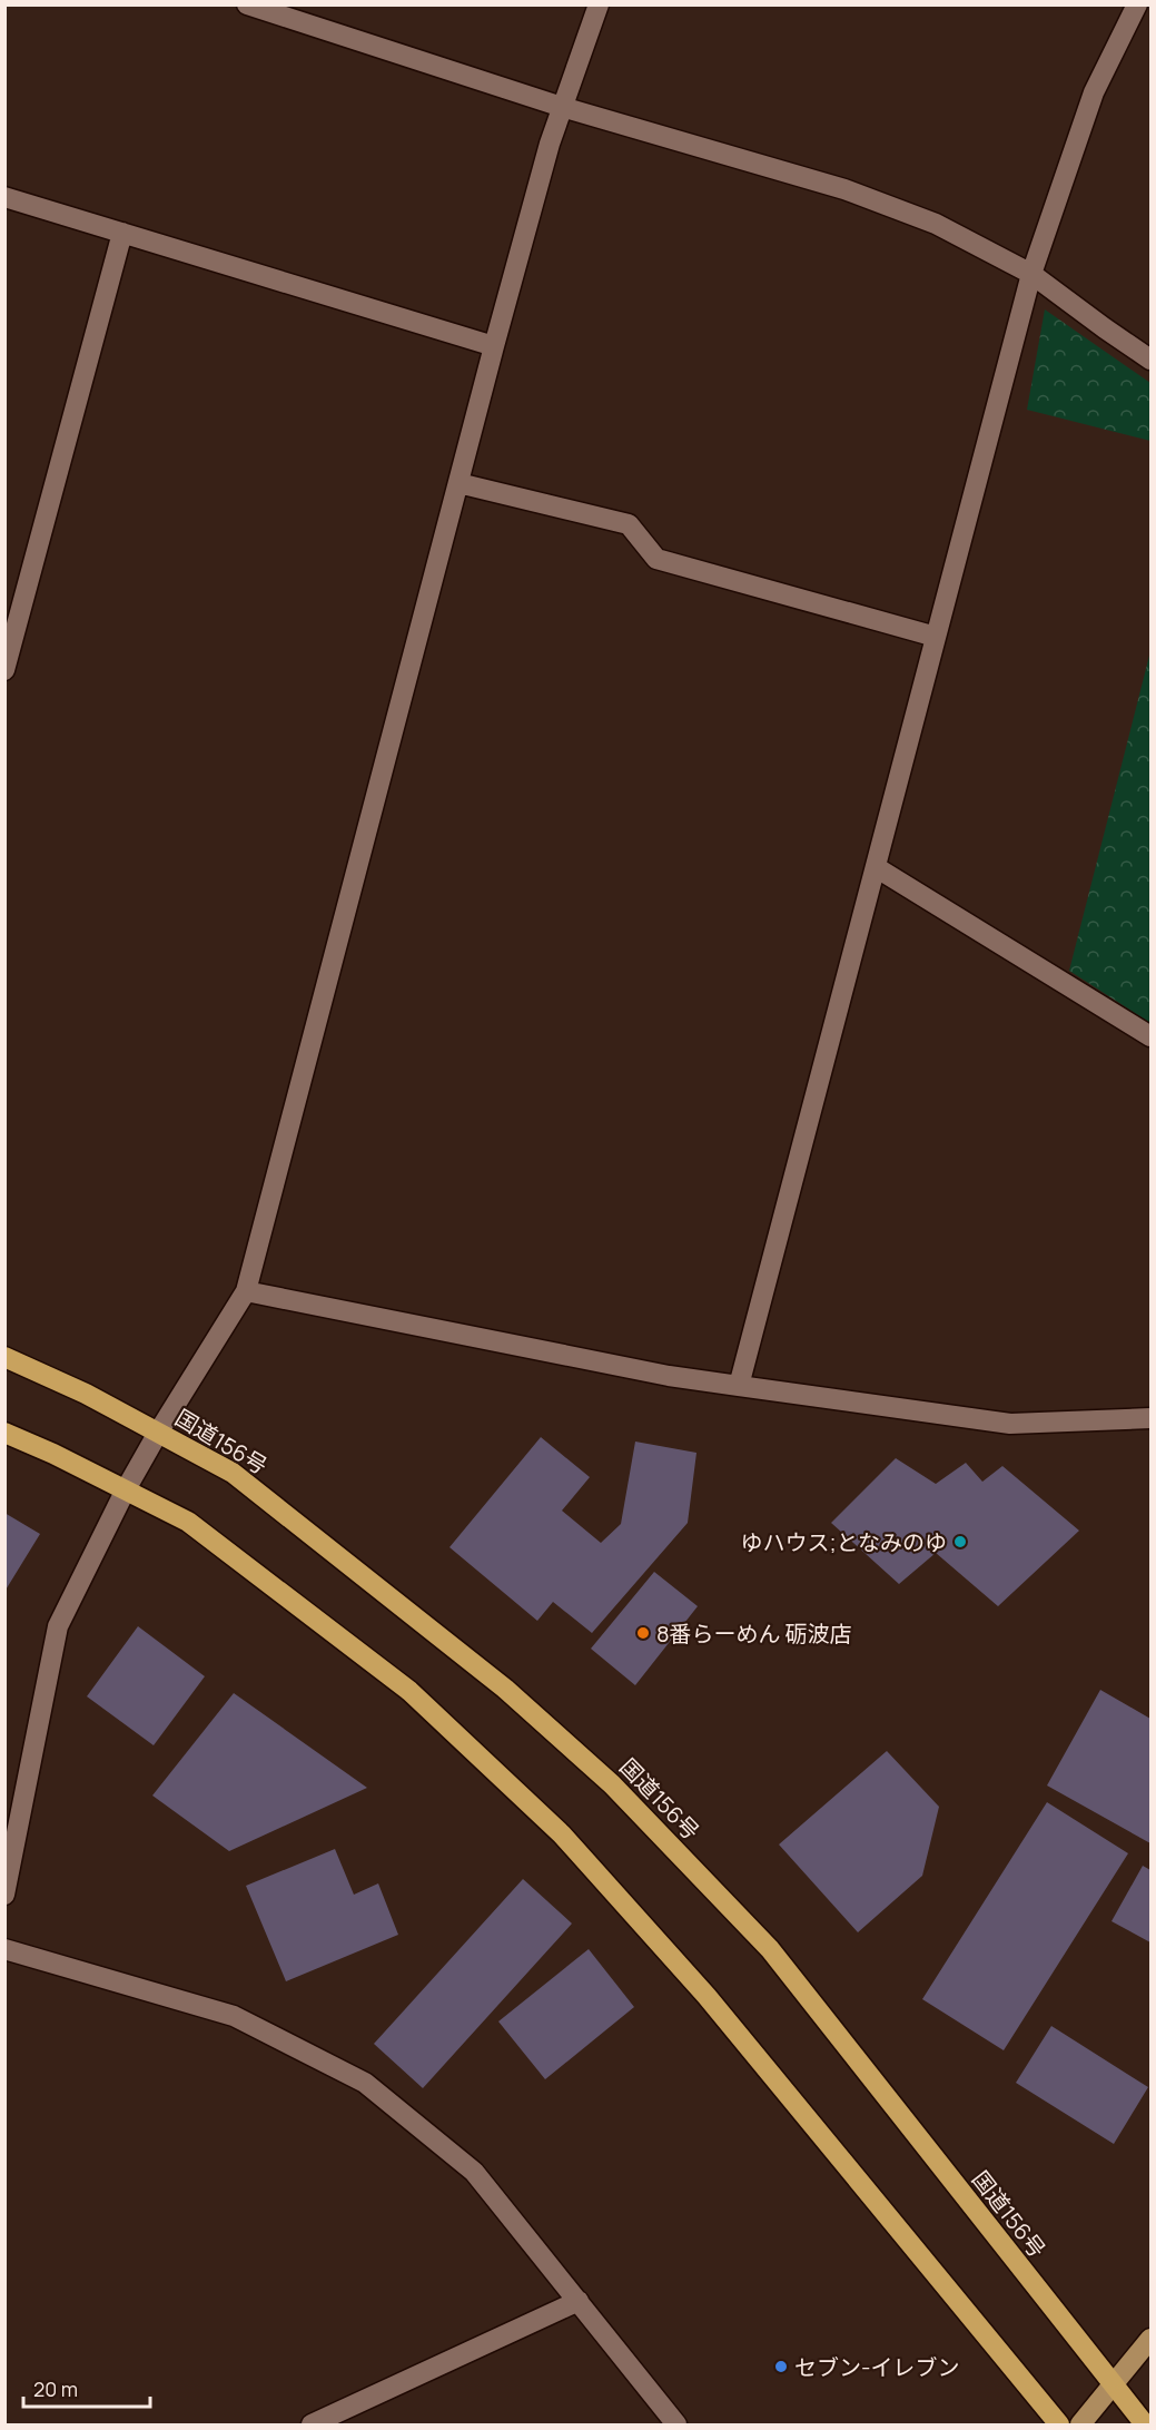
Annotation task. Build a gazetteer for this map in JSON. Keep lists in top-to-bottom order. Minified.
{"streets":{"highway":["国道156号"]},"places":["ゆハウス;となみのゆ","8番らーめん 砺波店","セブン-イレブン"],"scale_bar":"20 m"}
